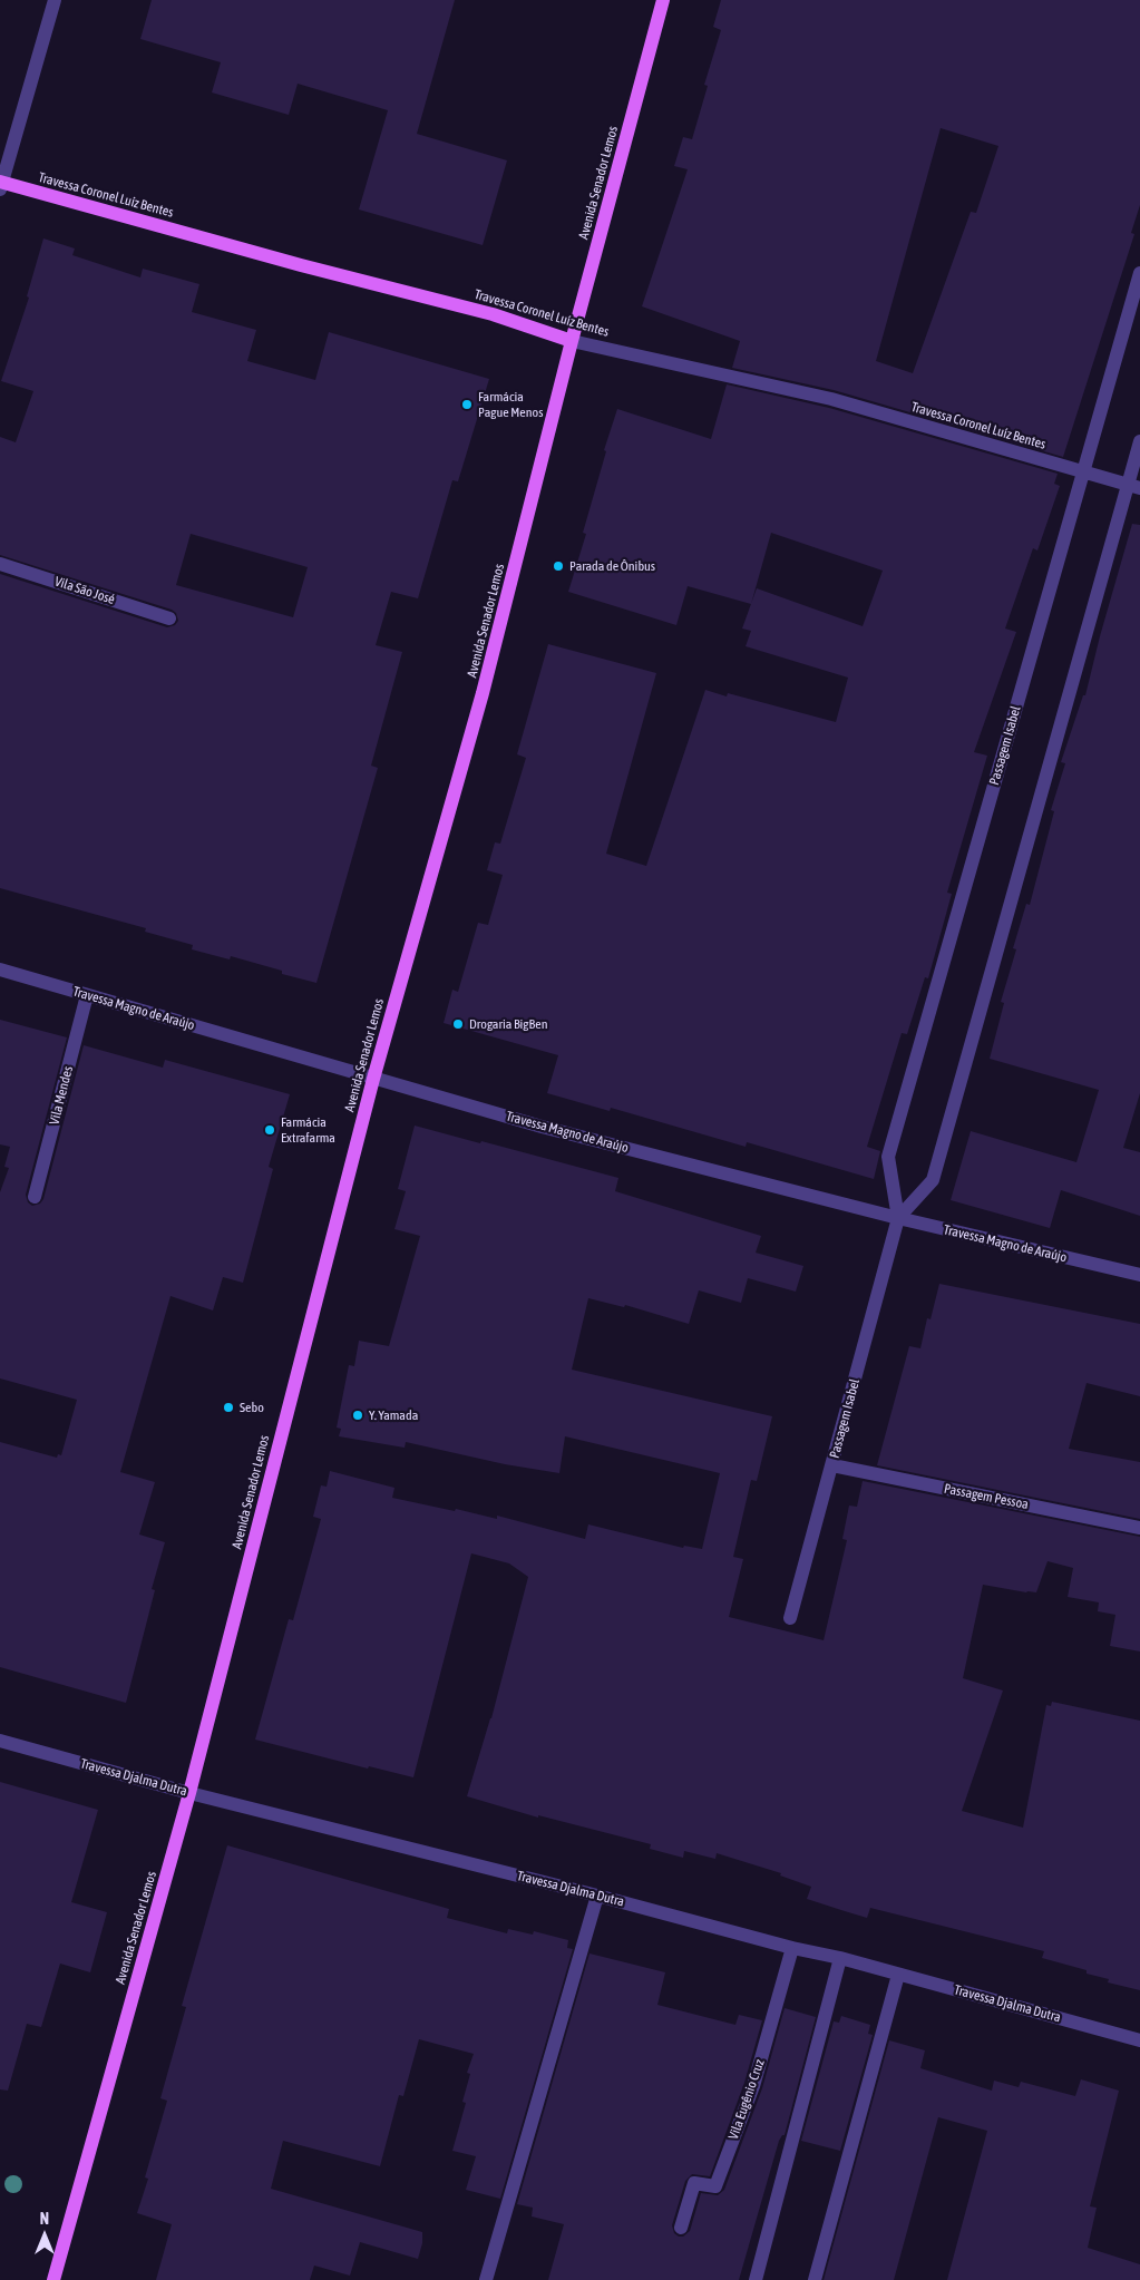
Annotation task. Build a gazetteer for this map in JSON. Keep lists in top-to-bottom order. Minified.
{"streets":{"main road":["Avenida Senador Lemos","Travessa Coronel Luíz Bentes"],"street":["Vila São José","Passagem Isabel","Travessa Magno de Araújo","Vila Mendes","Passagem Pessoa","Travessa Djalma Dutra","Vila Eugênio Cruz"]},"crossings":[["Avenida Senador Lemos","Travessa Coronel Luíz Bentes"],["Avenida Senador Lemos","Travessa Magno de Araújo"],["Avenida Senador Lemos","Travessa Djalma Dutra"],["Travessa Coronel Luíz Bentes","Passagem Isabel"],["Passagem Isabel","Travessa Magno de Araújo"],["Passagem Isabel","Passagem Pessoa"],["Travessa Magno de Araújo","Vila Mendes"],["Travessa Djalma Dutra","Vila Eugênio Cruz"]],"places":["Farmácia Pague Menos","Parada de Ônibus","Drogaria BigBen","Farmácia Extrafarma","Sebo","Y. Yamada"],"north":"top"}
